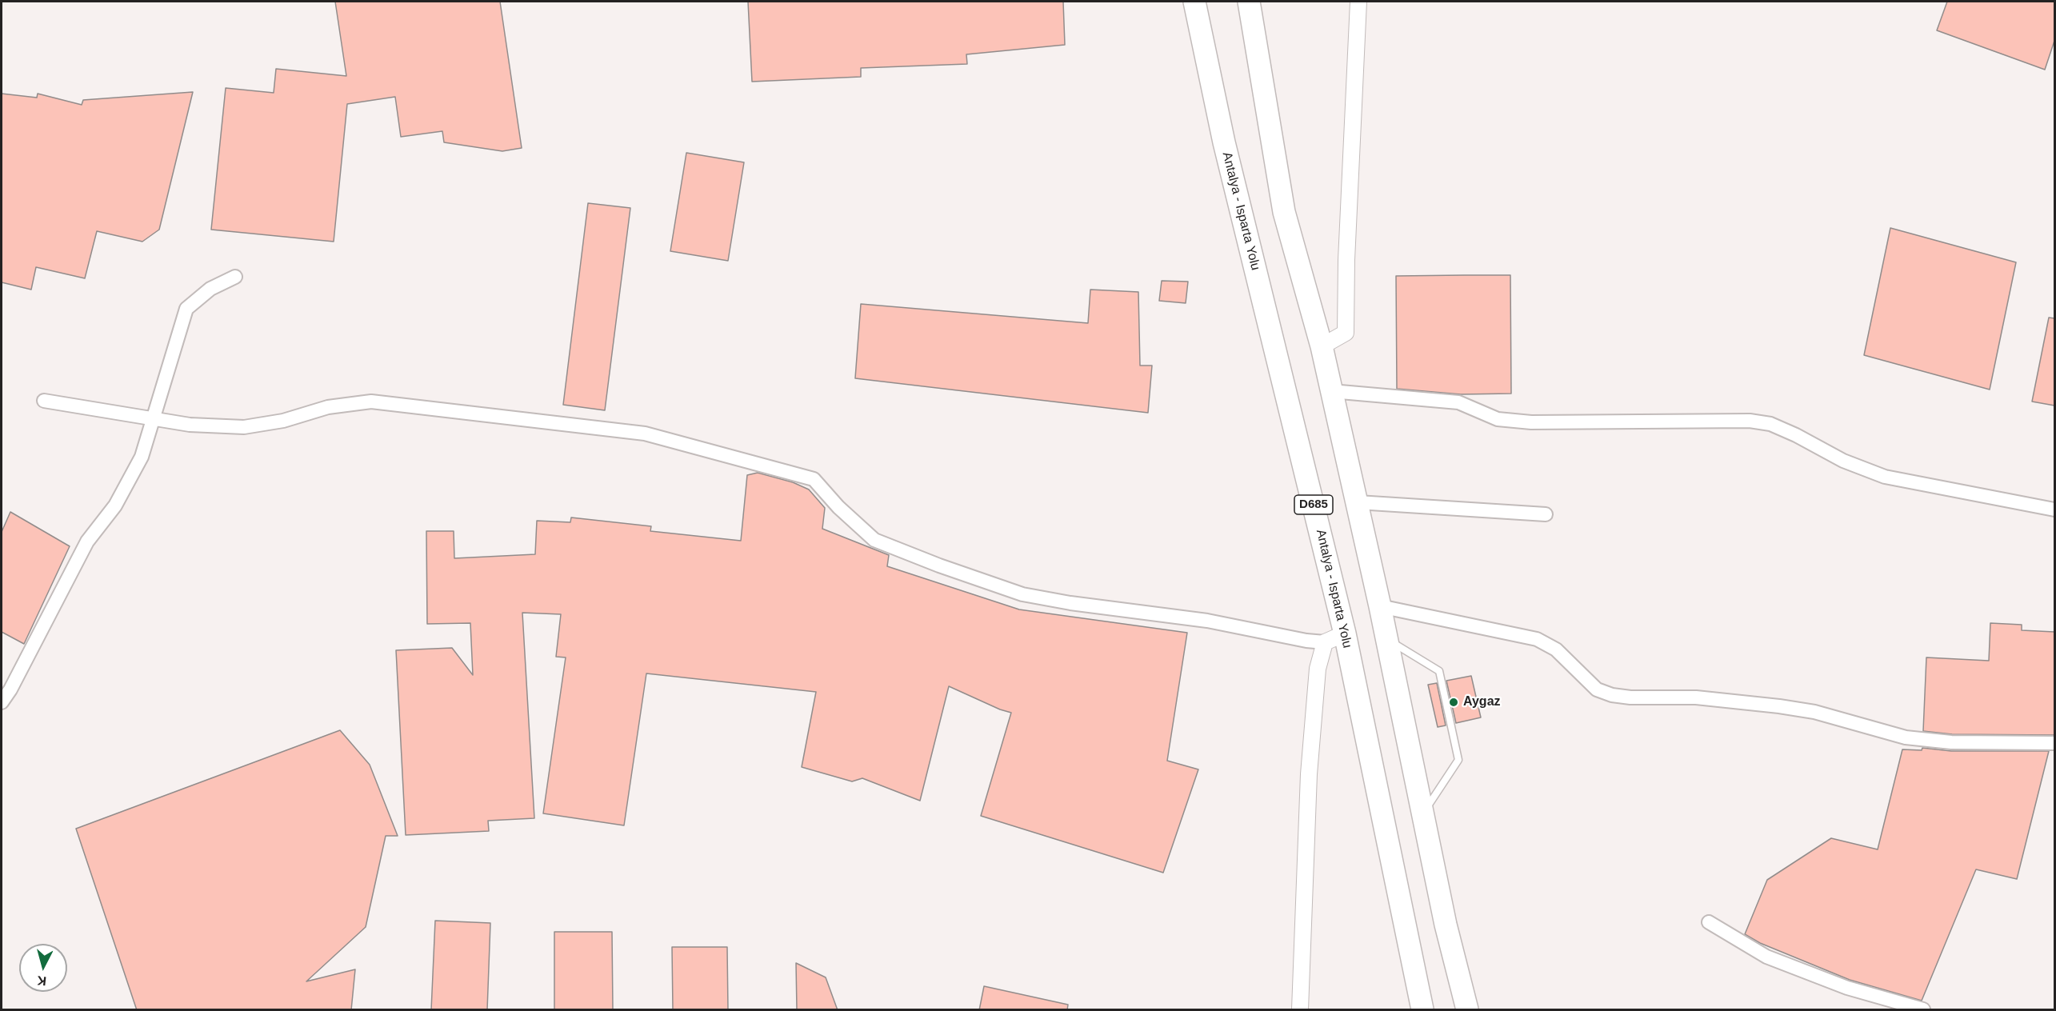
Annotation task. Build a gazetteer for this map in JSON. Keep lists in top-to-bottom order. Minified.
{"streets":{"highway":["Antalya - Isparta Yolu","D685"]},"places":["Aygaz"],"north":"bottom"}
